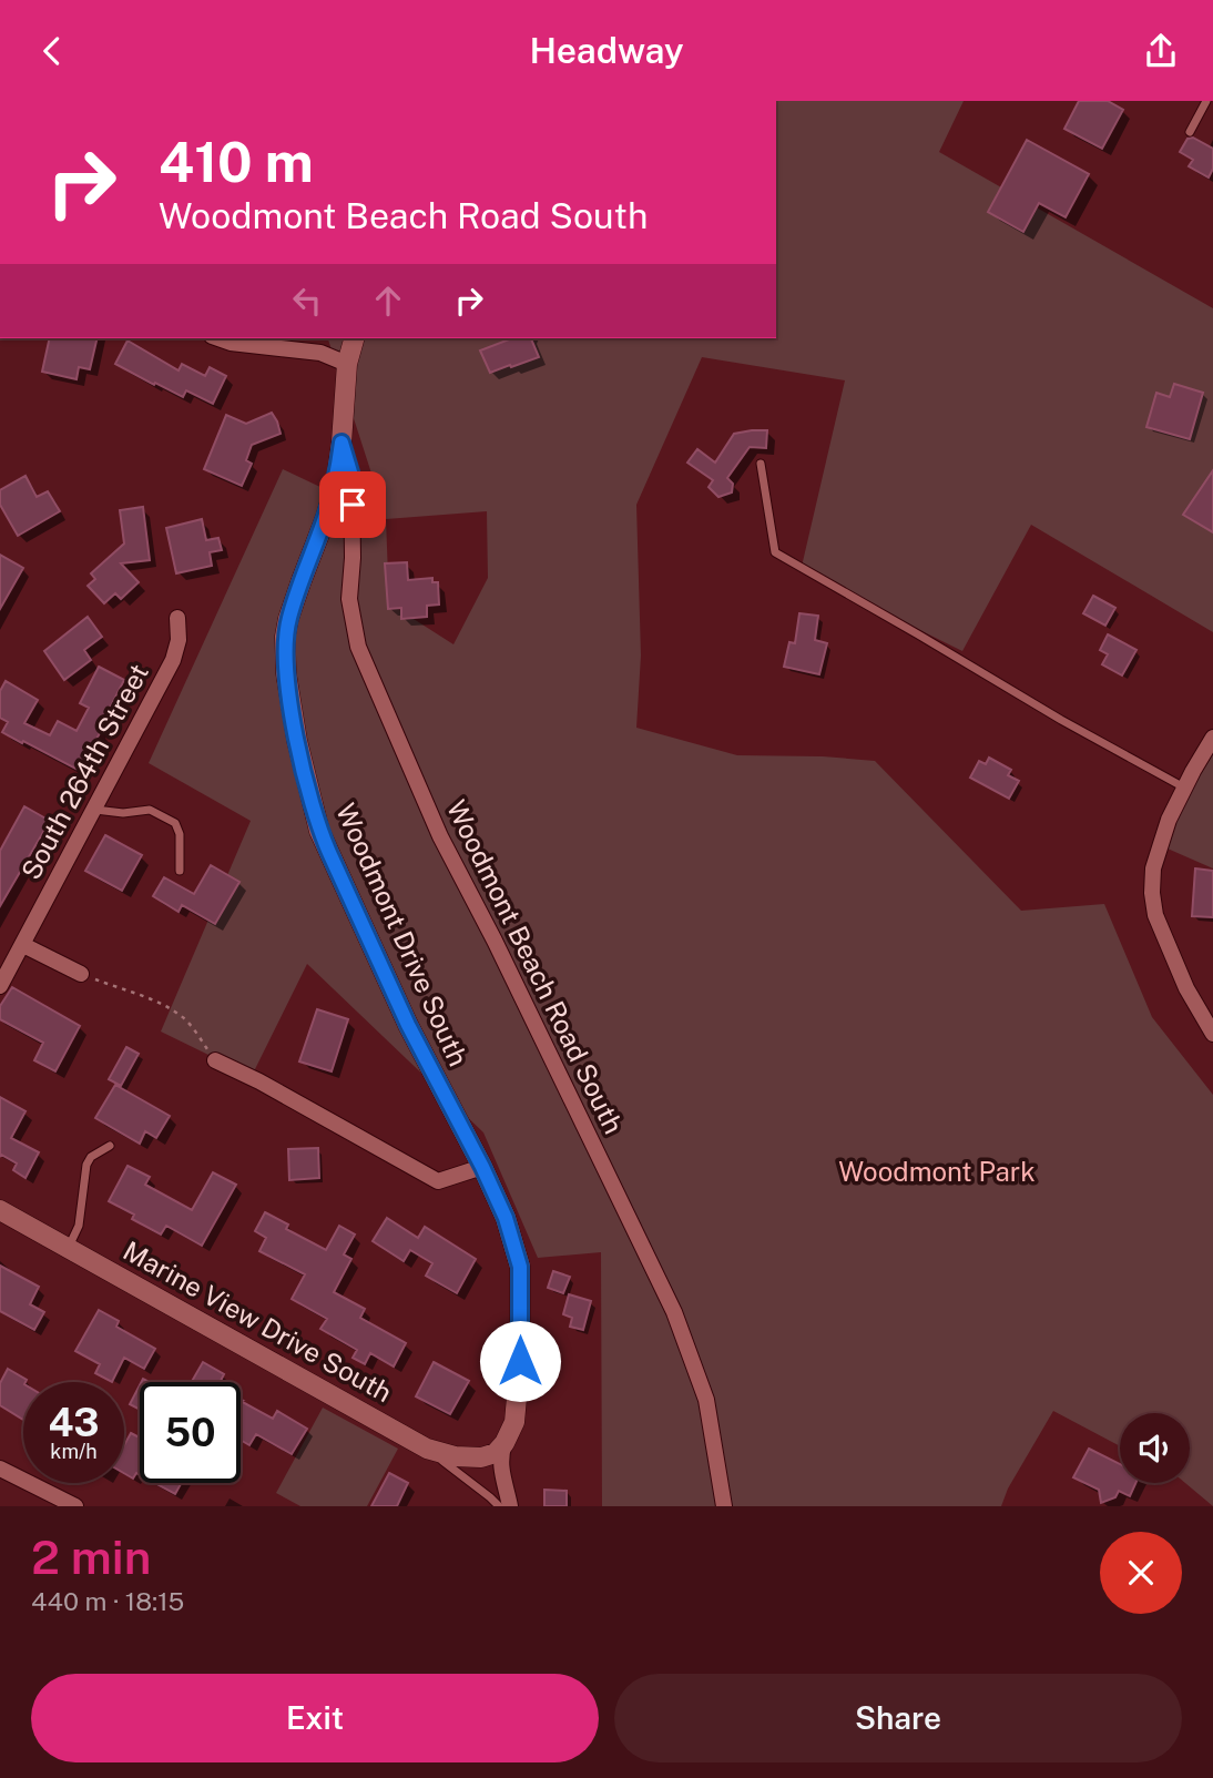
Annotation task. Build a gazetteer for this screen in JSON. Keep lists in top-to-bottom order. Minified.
{"streets":{"main road":["Woodmont Drive South","Marine View Drive South"],"street":["South 264th Street","Woodmont Beach Road South"]},"crossings":[["Woodmont Drive South","Woodmont Beach Road South"],["Woodmont Drive South","Marine View Drive South"]],"parks":["Woodmont Park"],"page":{"header":"Headway","turn":["410 m","Woodmont Beach Road South"],"speed":"43 km/h","limit":"50","heading":["2 min","440 m · 18:15"],"buttons":["Exit","Share"]}}
